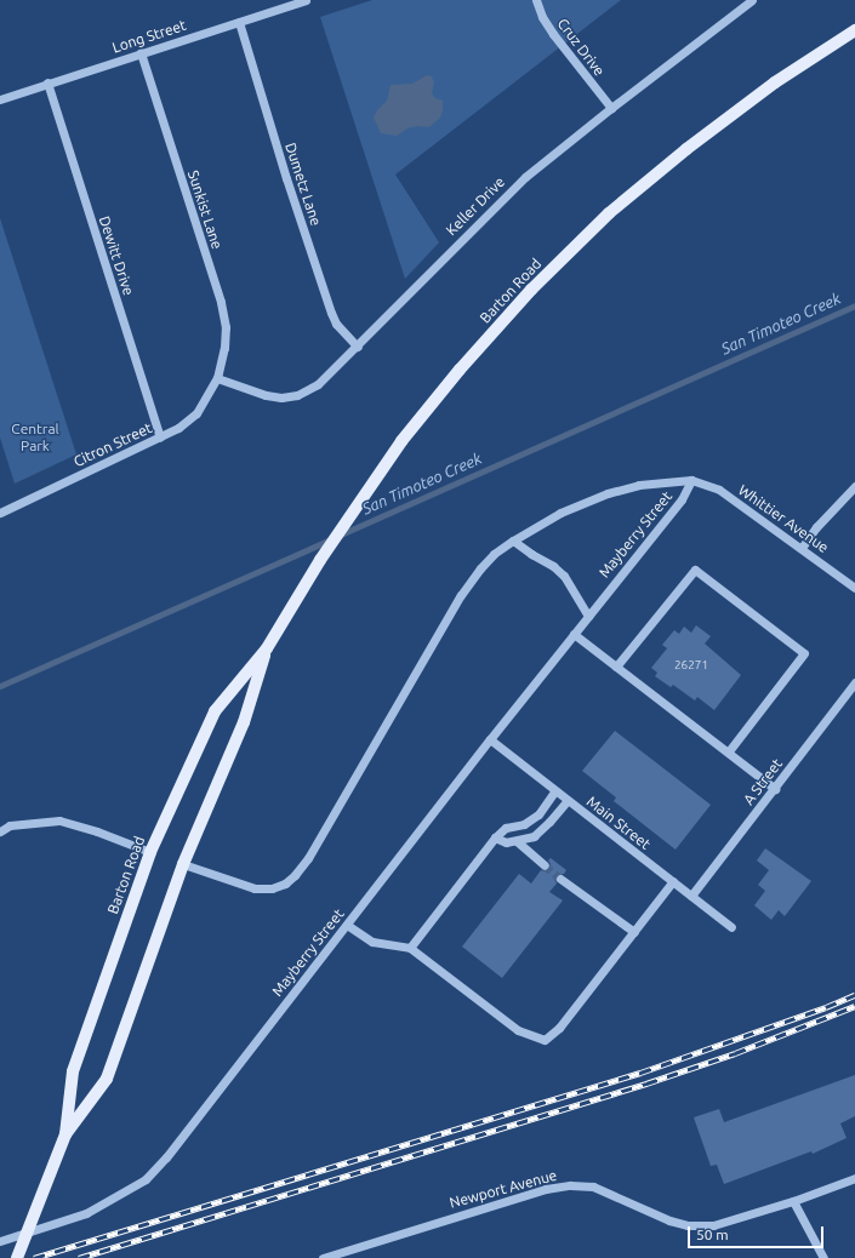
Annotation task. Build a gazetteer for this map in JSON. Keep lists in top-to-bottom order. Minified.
{"streets":{"main road":["Barton Road"],"street":["Long Street","Cruz Drive","Dumetz Lane","Keller Drive","Sunkist Lane","Dewitt Drive","Citron Street","Whittier Avenue","Mayberry Street","A Street","Main Street","Newport Avenue"]},"crossings":[["Long Street","Dumetz Lane"],["Long Street","Sunkist Lane"],["Long Street","Dewitt Drive"],["Cruz Drive","Keller Drive"],["Dumetz Lane","Keller Drive"],["Keller Drive","Sunkist Lane"],["Keller Drive","Citron Street"],["Sunkist Lane","Citron Street"],["Dewitt Drive","Citron Street"],["Barton Road","Mayberry Street"],["Whittier Avenue","Mayberry Street"],["Mayberry Street","Main Street"],["A Street","Main Street"]],"water":["San Timoteo Creek"],"parks":["Central Park"],"house_numbers":["26271"],"scale_bar":"50 m"}
